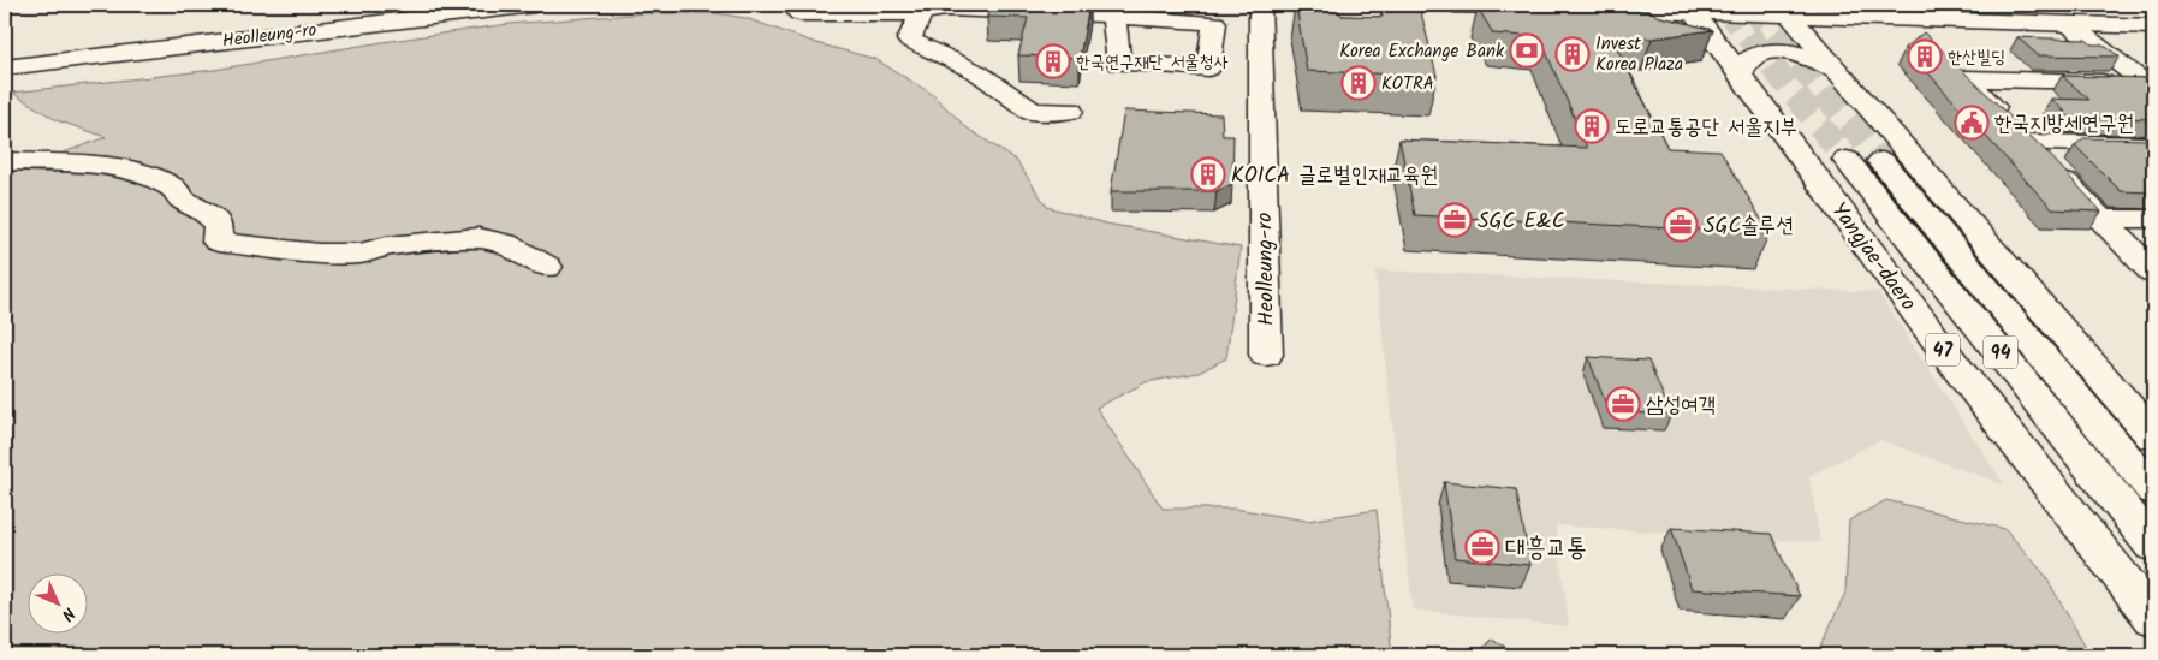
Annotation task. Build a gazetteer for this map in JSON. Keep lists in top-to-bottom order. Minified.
{"streets":{"main road":["Heolleung-ro","Yangjae-daero","47","94"]},"places":{"bank":["Korea Exchange Bank"],"building":["Invest Korea Plaza","한산빌딩","한국연구재단 서울청사","KOTRA","도로교통공단 서울지부","KOICA 글로벌인재교육원"],"public building":["한국지방세연구원"],"office":["SGC E&C","SGC솔루션","삼성여객","대흥교통"]},"north":"bottom right"}
